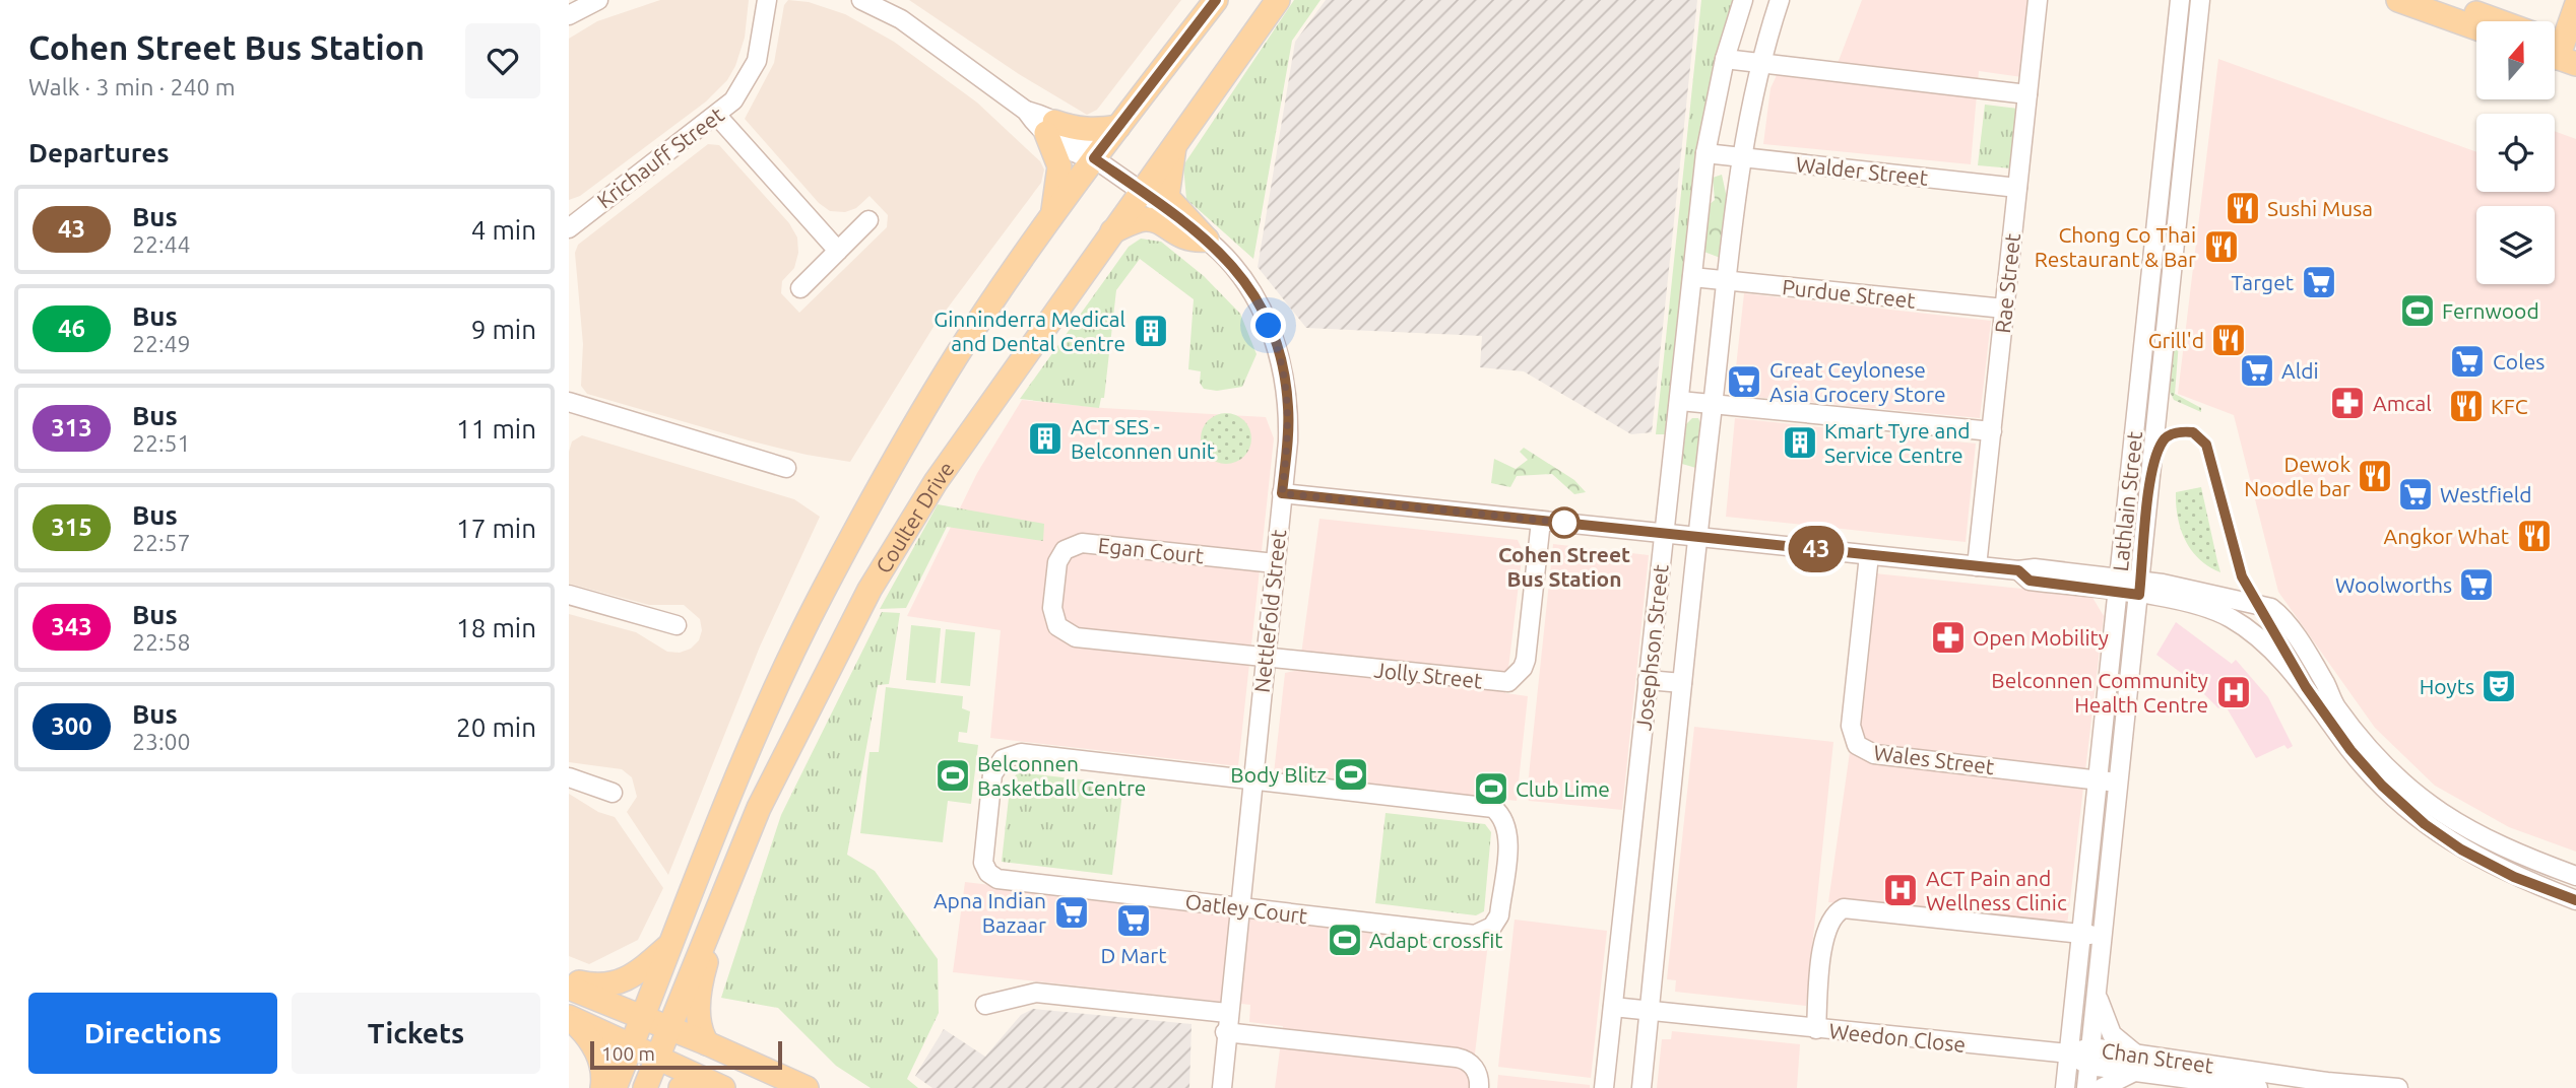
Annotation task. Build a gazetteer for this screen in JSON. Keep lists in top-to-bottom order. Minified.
{"streets":{"main road":["Coulter Drive"],"street":["Krichauff Street","Walder Street","Rae Street","Purdue Street","Lathlain Street","Egan Court","Nettlefold Street","Josephson Street","Jolly Street","Wales Street","Oatley Court","Weedon Close","Chan Street"]},"crossings":[["Walder Street","Rae Street"],["Walder Street","Josephson Street"],["Rae Street","Purdue Street"],["Purdue Street","Josephson Street"],["Lathlain Street","Wales Street"],["Lathlain Street","Weedon Close"],["Lathlain Street","Chan Street"],["Coulter Drive","Nettlefold Street"],["Egan Court","Nettlefold Street"],["Egan Court","Jolly Street"],["Nettlefold Street","Jolly Street"],["Nettlefold Street","Oatley Court"],["Weedon Close","Chan Street"]],"places":{"restaurant":["Sushi Musa","Chong Co Thai Restaurant & Bar","Grill'd","KFC","Dewok Noodle bar","Angkor What"],"supermarket":["Target","Coles","Aldi","Great Ceylonese Asia Grocery Store","Westfield","Woolworths","Apna Indian Bazaar","D Mart"],"sports":["Fernwood","Body Blitz","Belconnen Basketball Centre","Club Lime","Adapt crossfit"],"building":["Ginninderra Medical and Dental Centre","ACT SES - Belconnen unit","Kmart Tyre and Service Centre"],"pharmacy":["Amcal","Open Mobility"],"other":["Cohen Street Bus Station"],"theatre":["Hoyts"],"hospital":["Belconnen Community Health Centre","ACT Pain and Wellness Clinic"]},"lines":["bus line 43"],"scale_bar":"100 m","north":"top","page":{"heading":[["Cohen Street Bus Station","Walk · 3 min · 240 m"],"Departures"],"on_map":"43","list":[{"mark":"43","name":"Bus","note":"22:44","value":"4 min"},{"mark":"46","name":"Bus","note":"22:49","value":"9 min"},{"mark":"313","name":"Bus","note":"22:51","value":"11 min"},{"mark":"315","name":"Bus","note":"22:57","value":"17 min"},{"mark":"343","name":"Bus","note":"22:58","value":"18 min"},{"mark":"300","name":"Bus","note":"23:00","value":"20 min"}],"buttons":["Directions","Tickets"],"scale":"100 m"}}
